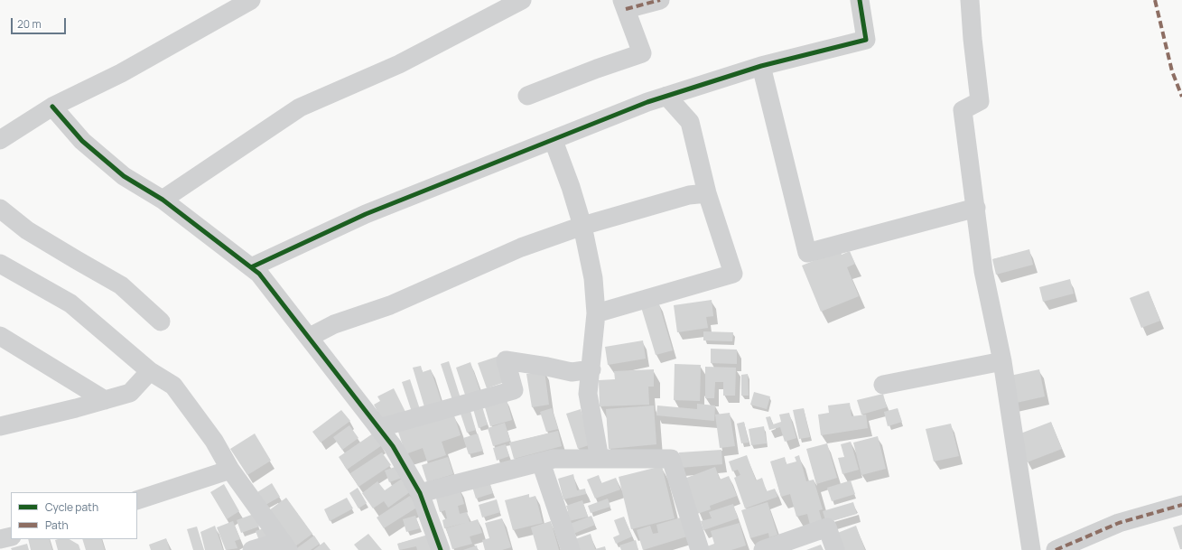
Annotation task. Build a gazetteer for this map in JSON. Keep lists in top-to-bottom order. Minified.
{"legend":["Cycle path","Path"],"scale_bar":"20 m"}
